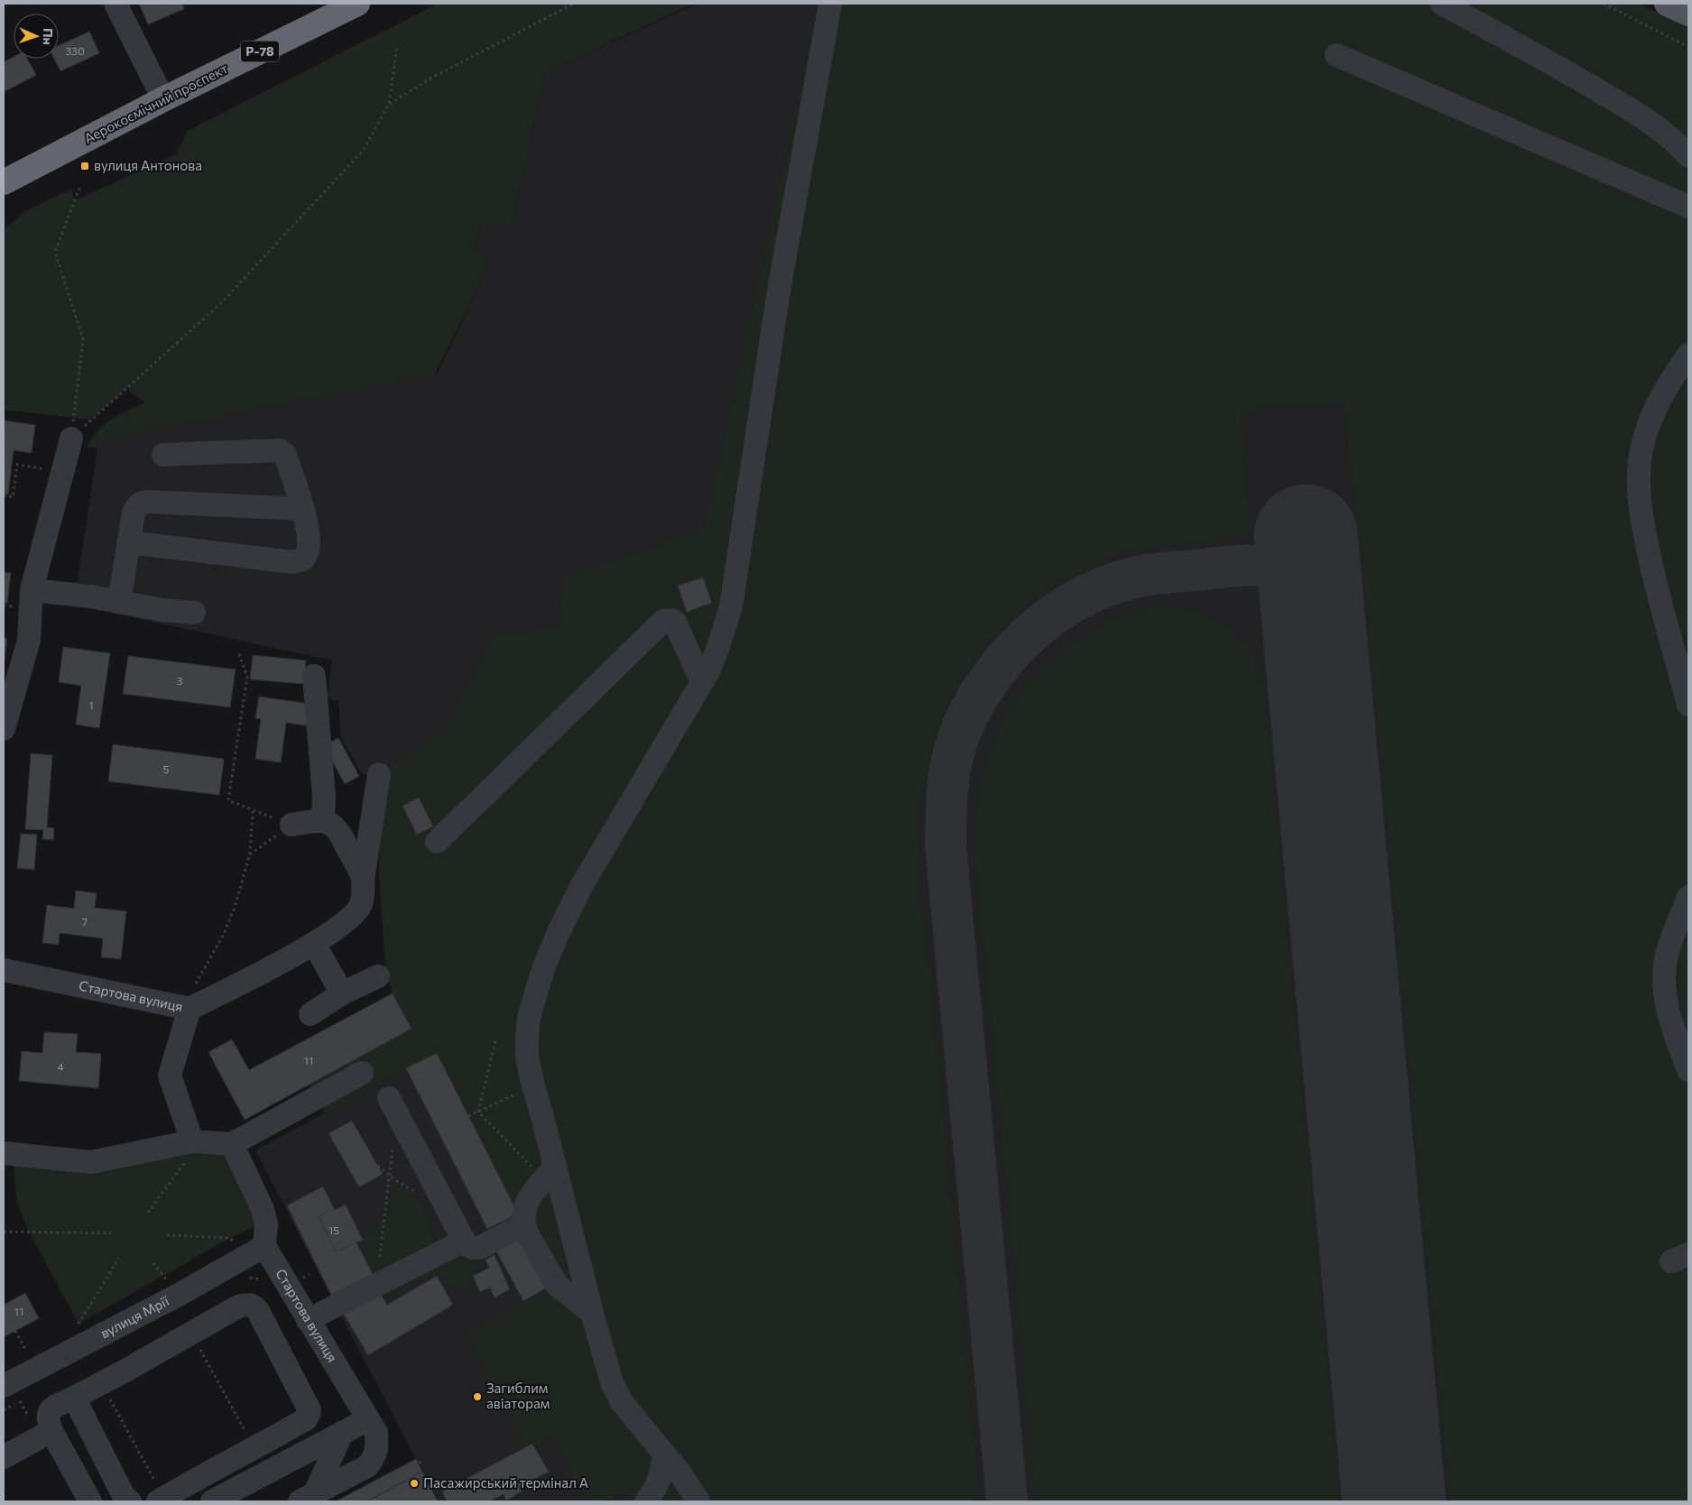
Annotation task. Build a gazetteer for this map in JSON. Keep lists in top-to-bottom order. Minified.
{"streets":{"highway":["Р-78","Аерокосмічний проспект"],"street":["Стартова вулиця","вулиця Мрії"]},"crossings":[["Стартова вулиця","вулиця Мрії"]],"places":{"transit":["вулиця Антонова"],"other":["Загиблим авіаторам","Пасажирський термінал A"]},"house_numbers":["330","3","1","5","7","11","4","15","11"],"north":"right"}
